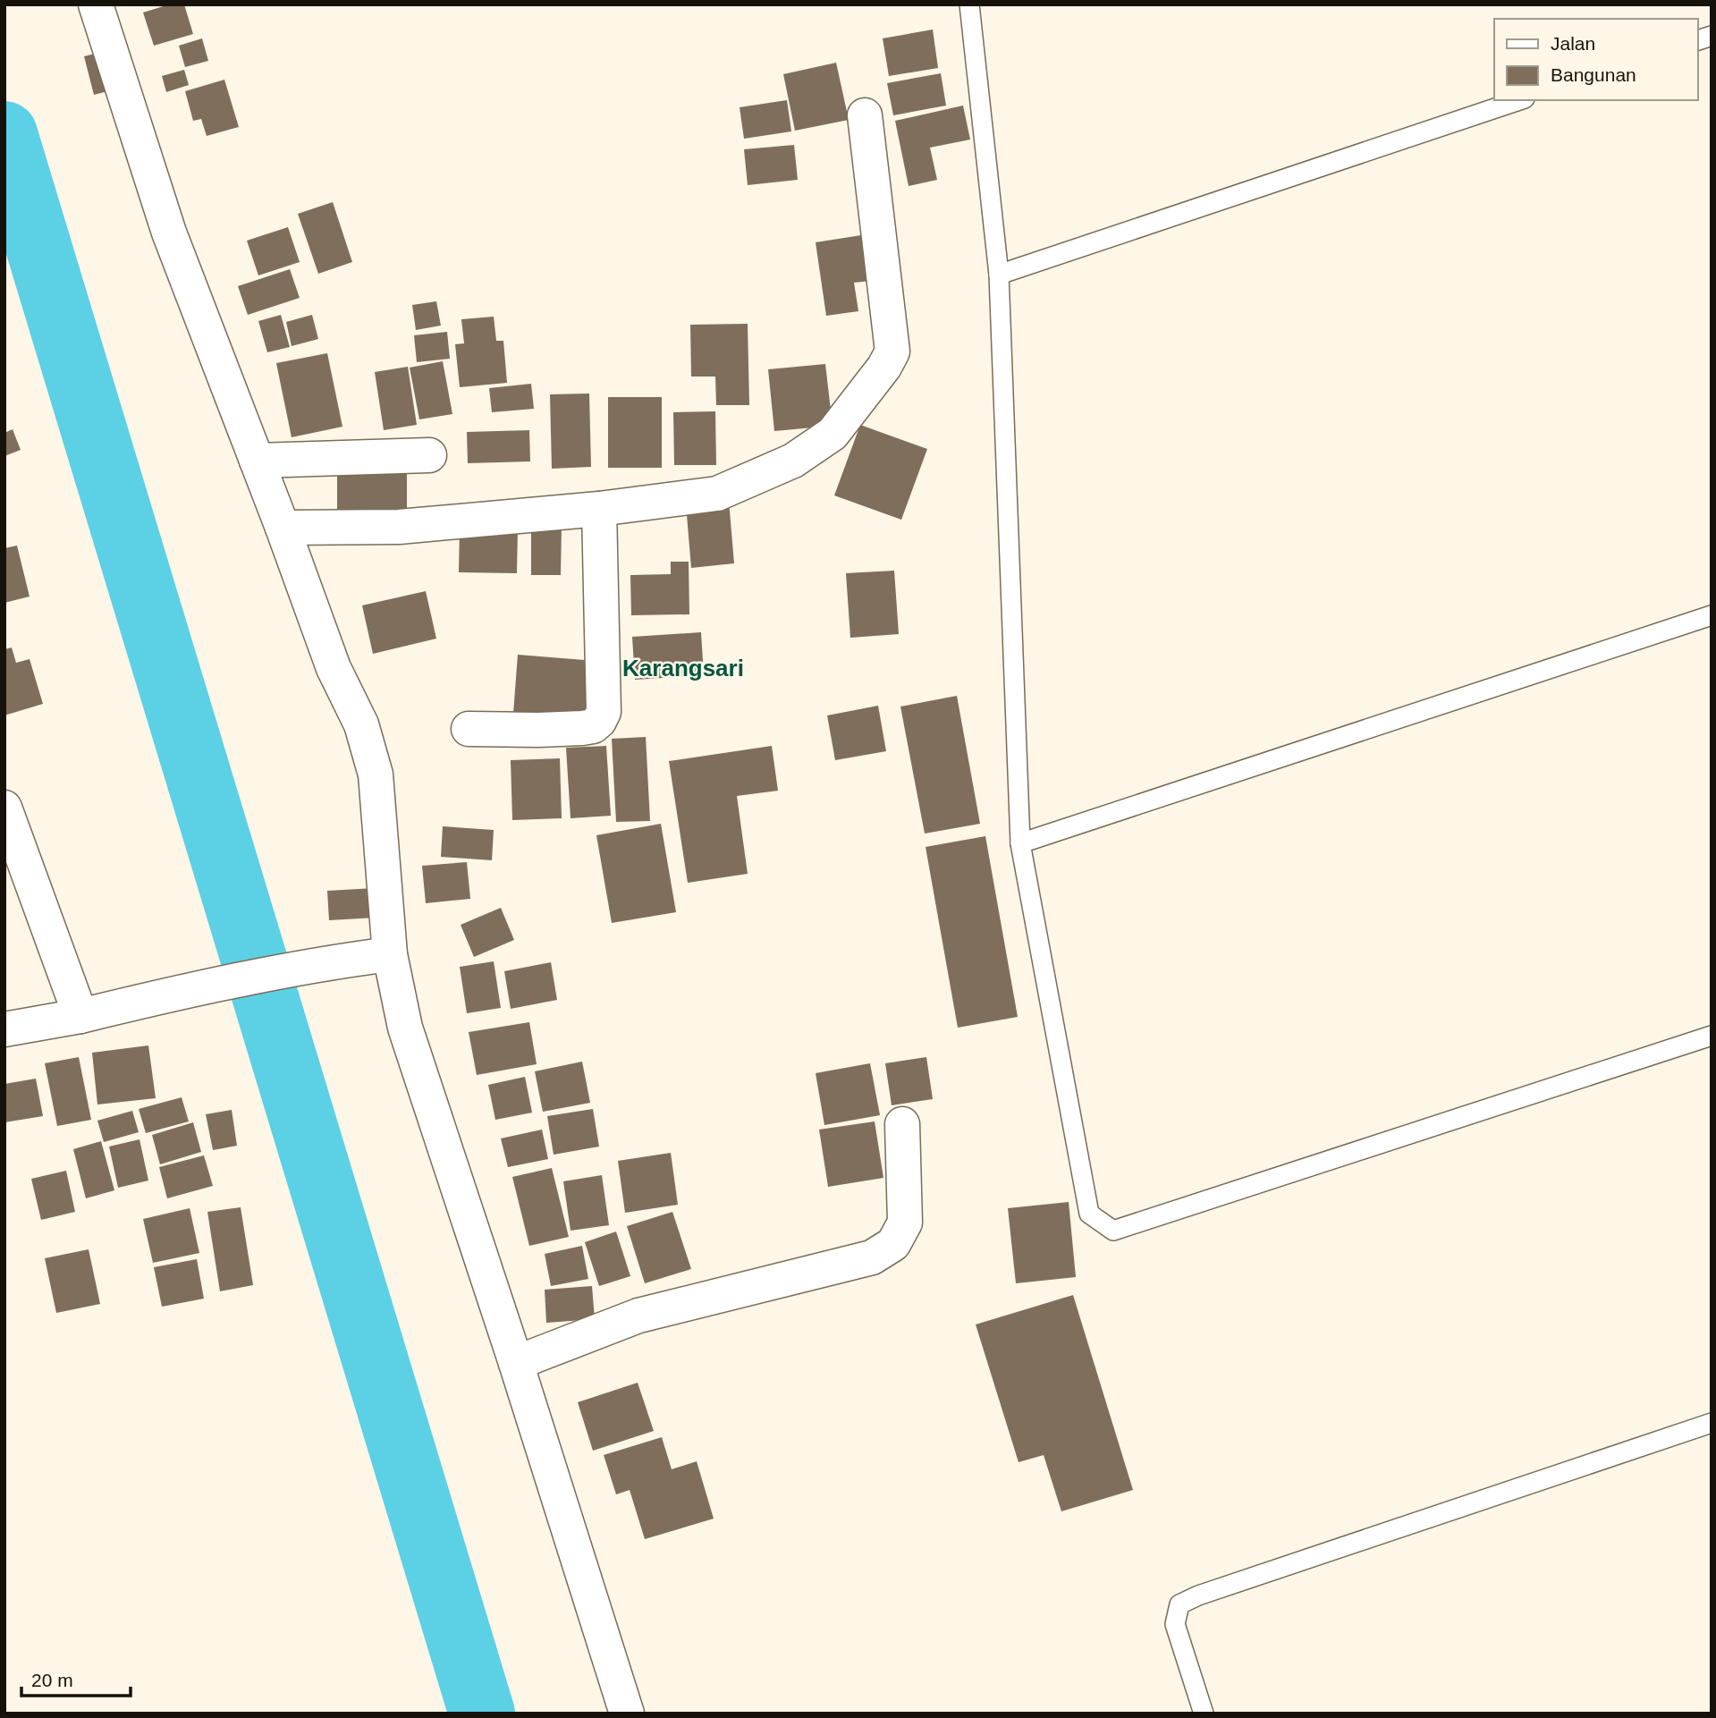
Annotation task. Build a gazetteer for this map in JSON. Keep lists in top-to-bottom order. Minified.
{"districts":["Karangsari"],"legend":["Jalan","Bangunan"],"scale_bar":"20 m"}
